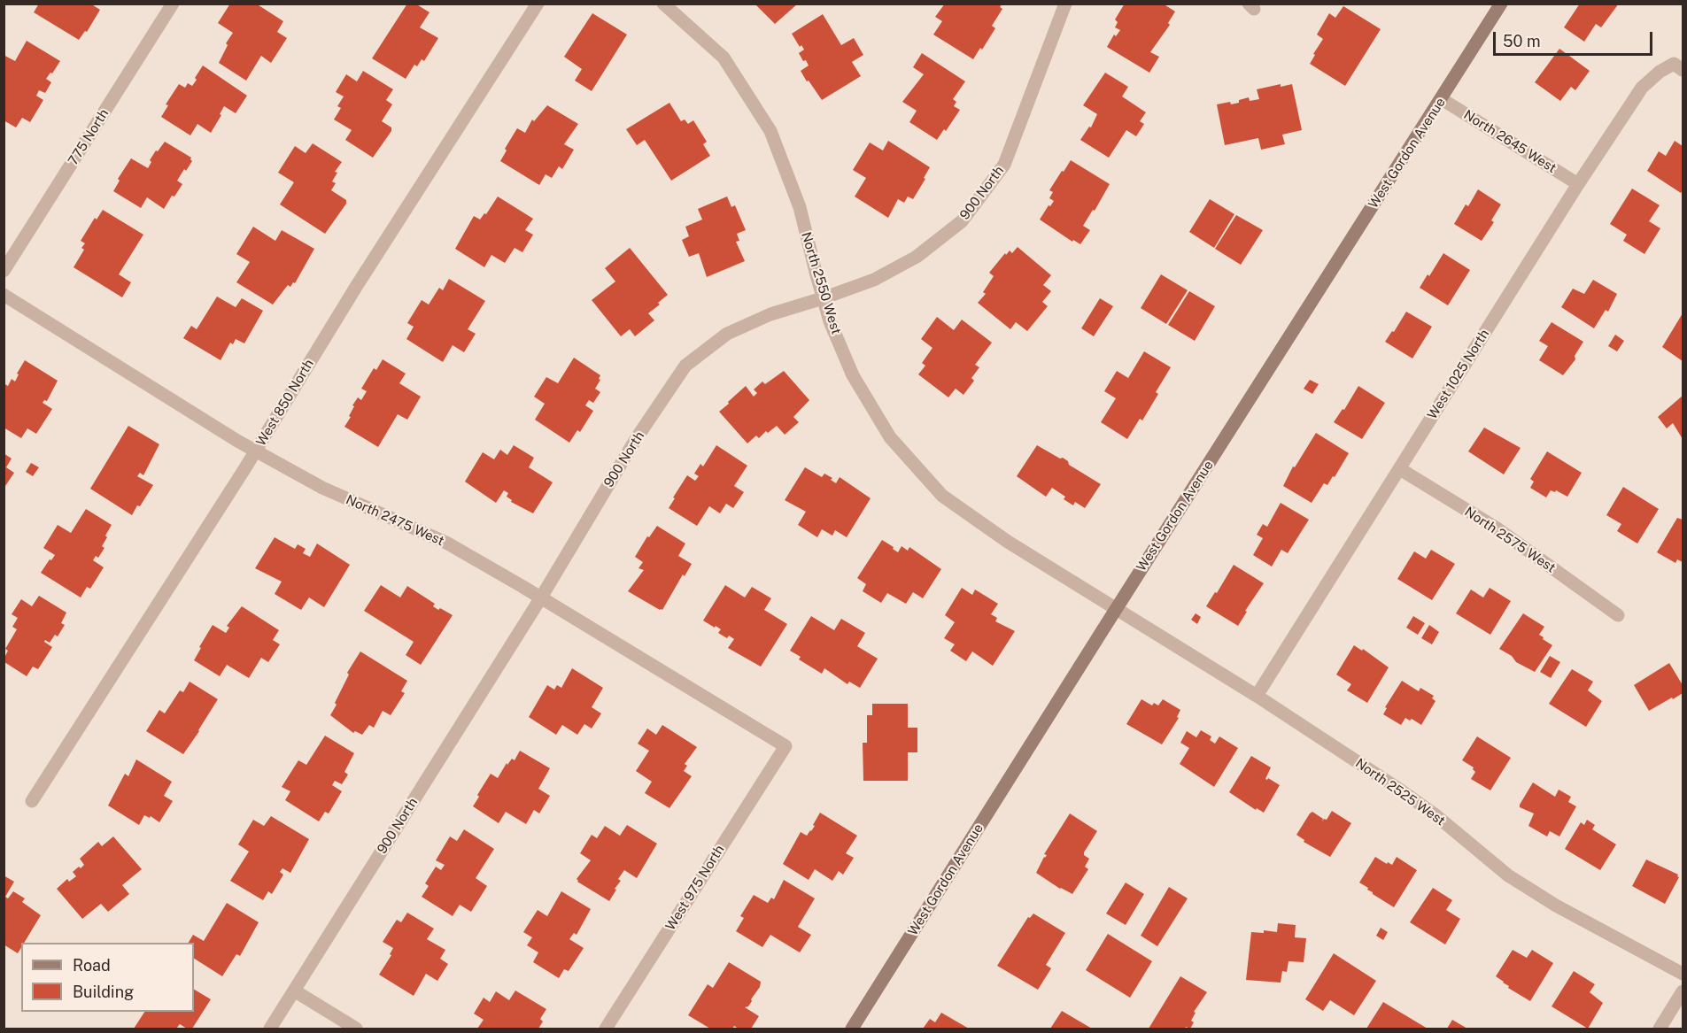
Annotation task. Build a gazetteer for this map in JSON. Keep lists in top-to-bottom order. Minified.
{"streets":{"main road":["West Gordon Avenue"],"street":["775 North","North 2645 West","900 North","North 2550 West","West 1025 North","West 850 North","North 2475 West","North 2575 West","North 2525 West","West 975 North"]},"crossings":[["North 2645 West","West Gordon Avenue"],["North 2645 West","West 1025 North"],["West Gordon Avenue","North 2550 West"],["West Gordon Avenue","North 2525 West"],["900 North","North 2550 West"],["900 North","North 2475 West"],["North 2550 West","North 2525 West"],["West 1025 North","North 2575 West"],["West 1025 North","North 2525 West"],["West 850 North","North 2475 West"],["North 2475 West","West 975 North"]],"legend":["Road","Building"],"scale_bar":"50 m"}
